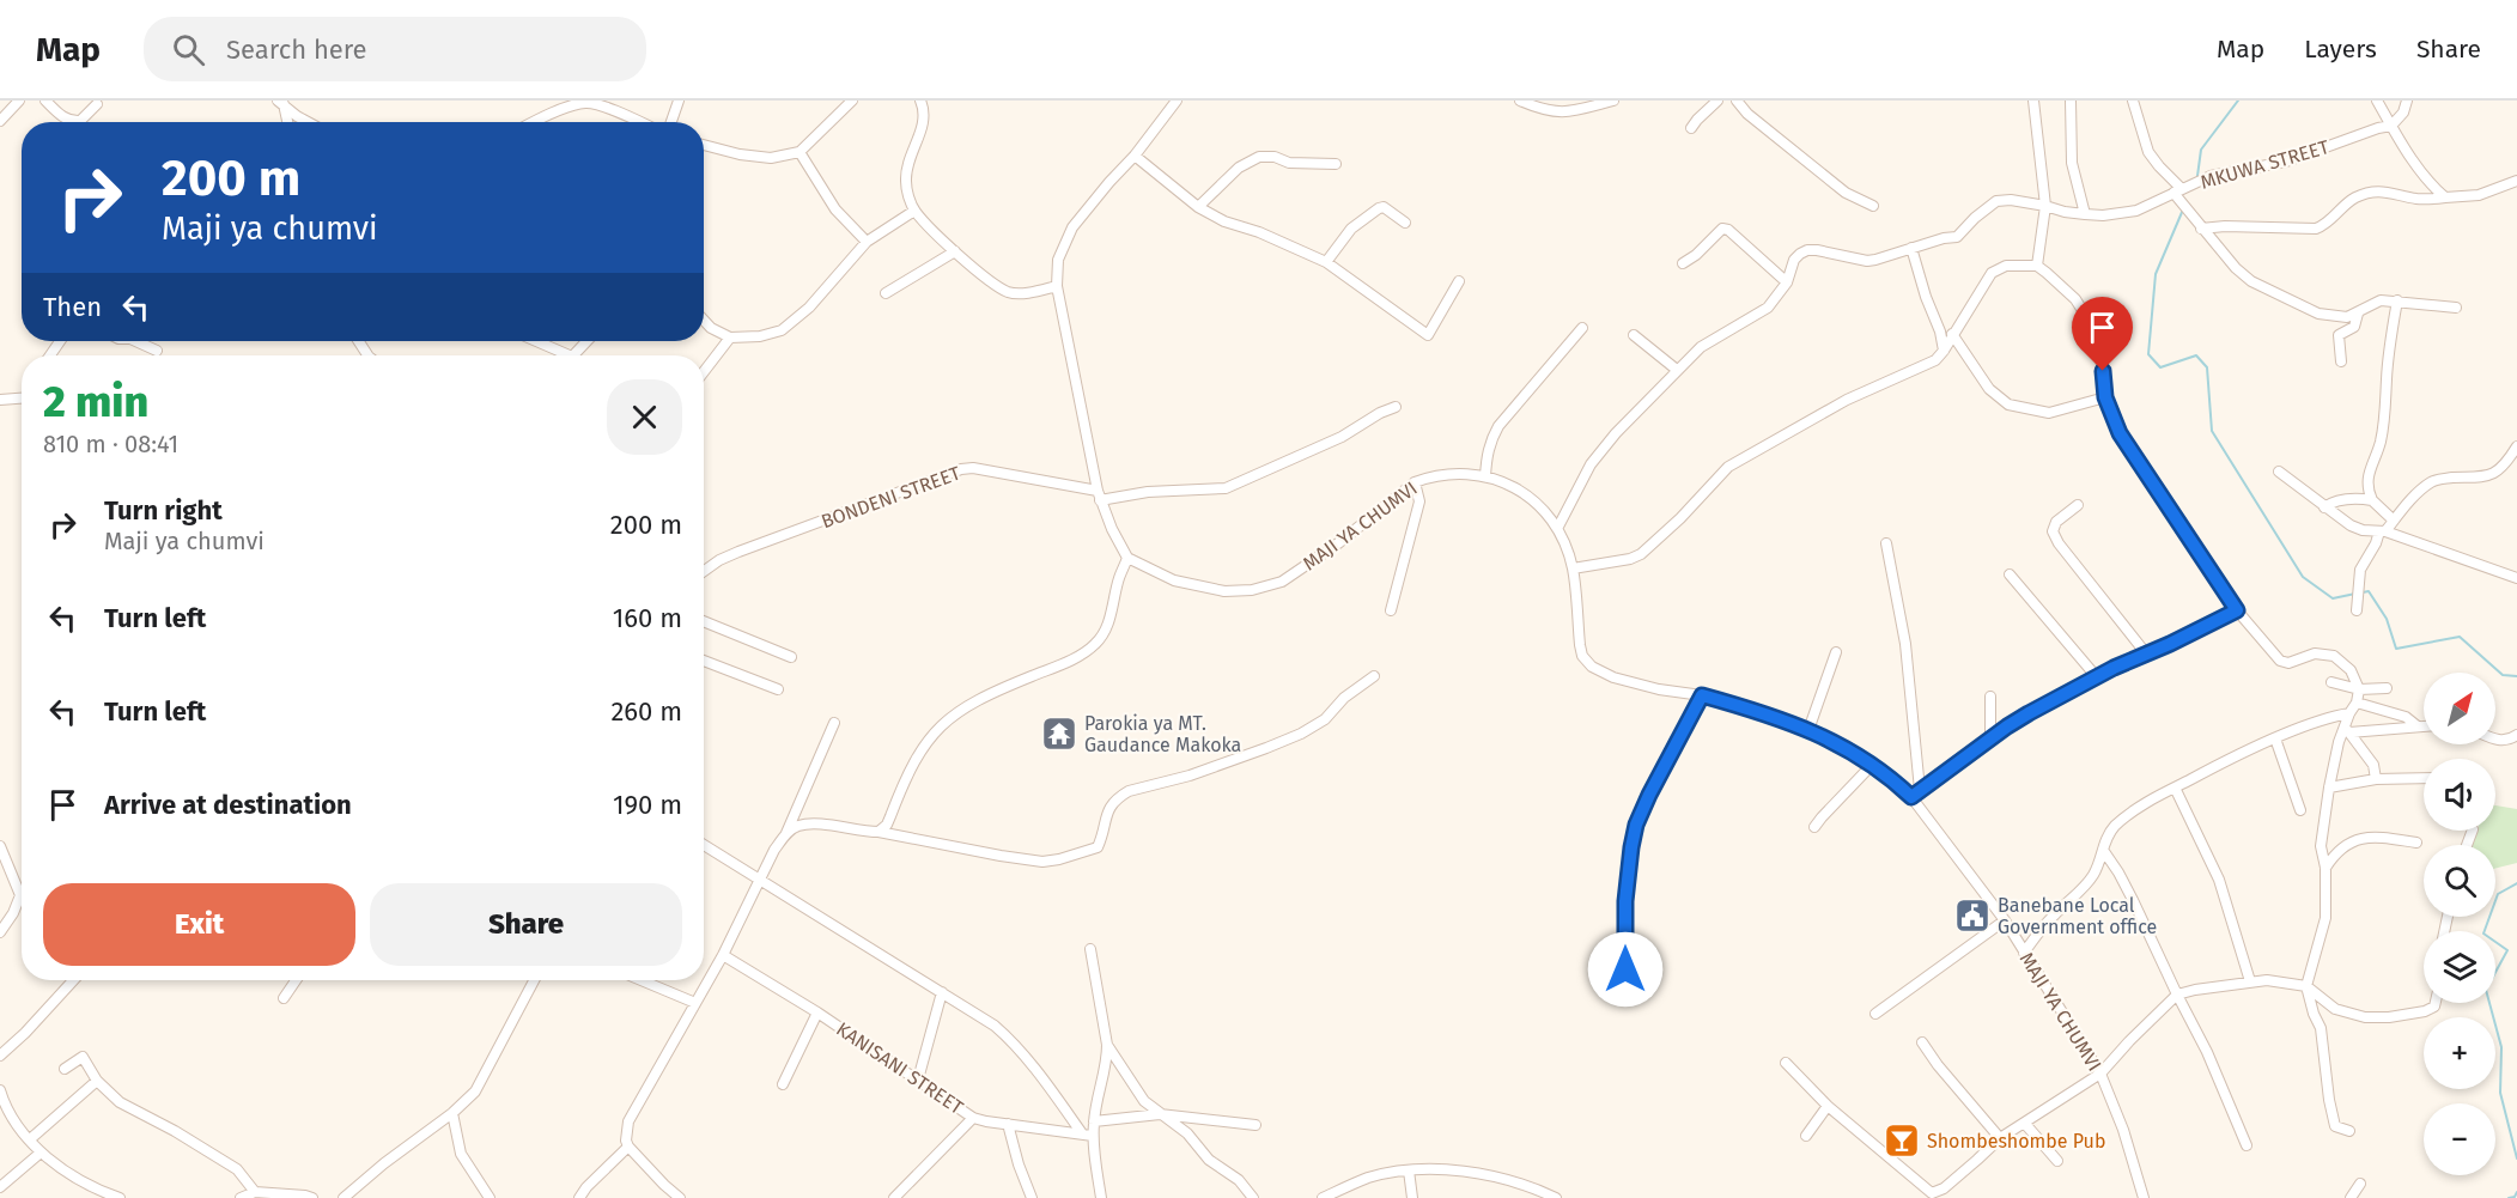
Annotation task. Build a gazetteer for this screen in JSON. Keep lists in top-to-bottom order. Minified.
{"streets":{"street":["MKUWA STREET","BONDENI STREET","MAJI YA CHUMVI","KANISANI STREET"]},"crossings":[["MKUWA STREET","MAJI YA CHUMVI"]],"places":{"temple":["Parokia ya MT. Gaudance Makoka"],"public building":["Banebane Local Government office"],"bar":["Shombeshombe Pub"]},"north":"top right","page":{"header":"Map","search":"Search here","nav":["Map","Layers","Share"],"turn":["200 m","Maji ya chumvi"],"then":"Then","heading":["2 min","810 m · 08:41"],"list":[{"name":"Turn right","note":"Maji ya chumvi","value":"200 m"},{"name":"Turn left","value":"160 m"},{"name":"Turn left","value":"260 m"},{"name":"Arrive at destination","value":"190 m"}],"map_buttons":["+","−"],"buttons":["Exit","Share"]}}
